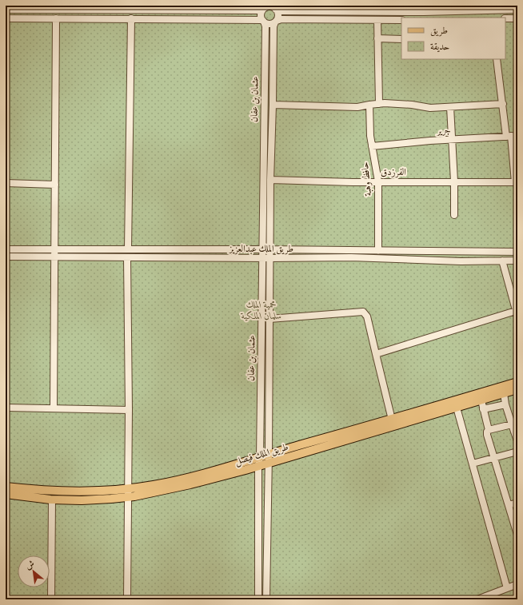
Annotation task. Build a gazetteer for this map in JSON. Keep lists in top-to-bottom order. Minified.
{"streets":{"main road":["طريق الملك فيصل"],"street":["عثمان بن عفان","جرير","الفرزدق","حافظ وهبة","طريق الملك عبدالعزيز"]},"crossings":[["عثمان بن عفان","الفرزدق"],["عثمان بن عفان","طريق الملك عبدالعزيز"],["عثمان بن عفان","طريق الملك فيصل"],["جرير","حافظ وهبة"],["الفرزدق","حافظ وهبة"],["حافظ وهبة","طريق الملك عبدالعزيز"]],"parks":["محمية الملك سلمان الملكية"],"legend":["طريق","حديقة"],"north":"top left"}
